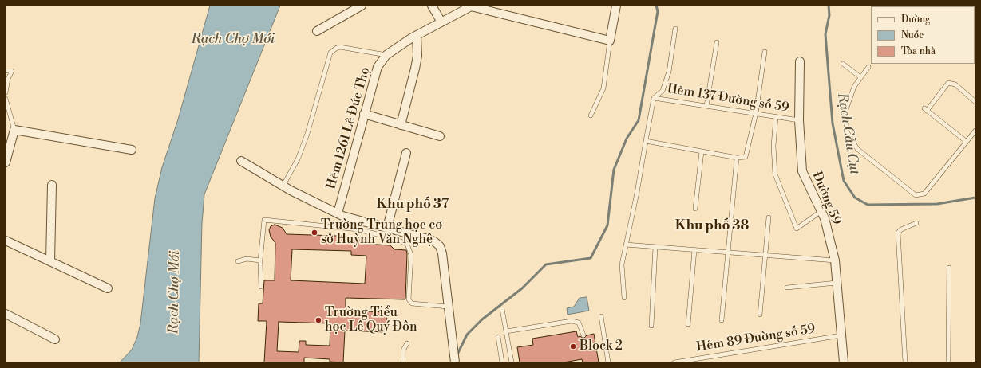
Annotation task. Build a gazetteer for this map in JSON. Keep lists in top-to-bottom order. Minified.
{"streets":{"street":["Hẻm 1261 Lê Đức Thọ","Đường 59"],"lane":["Hẻm 137 Đường số 59","Hẻm 89 Đường số 59"]},"crossings":[["Hẻm 137 Đường số 59","Đường 59"],["Đường 59","Hẻm 89 Đường số 59"]],"districts":["Khu phố 37","Khu phố 38"],"water":["Rạch Chợ Mới","Rạch Cầu Cụt"],"places":["Trường Trung học cơ sở Huỳnh Văn Nghệ","Trường Tiểu học Lê Quý Đôn","Block 2"],"legend":["Đường","Nước","Tòa nhà"]}
